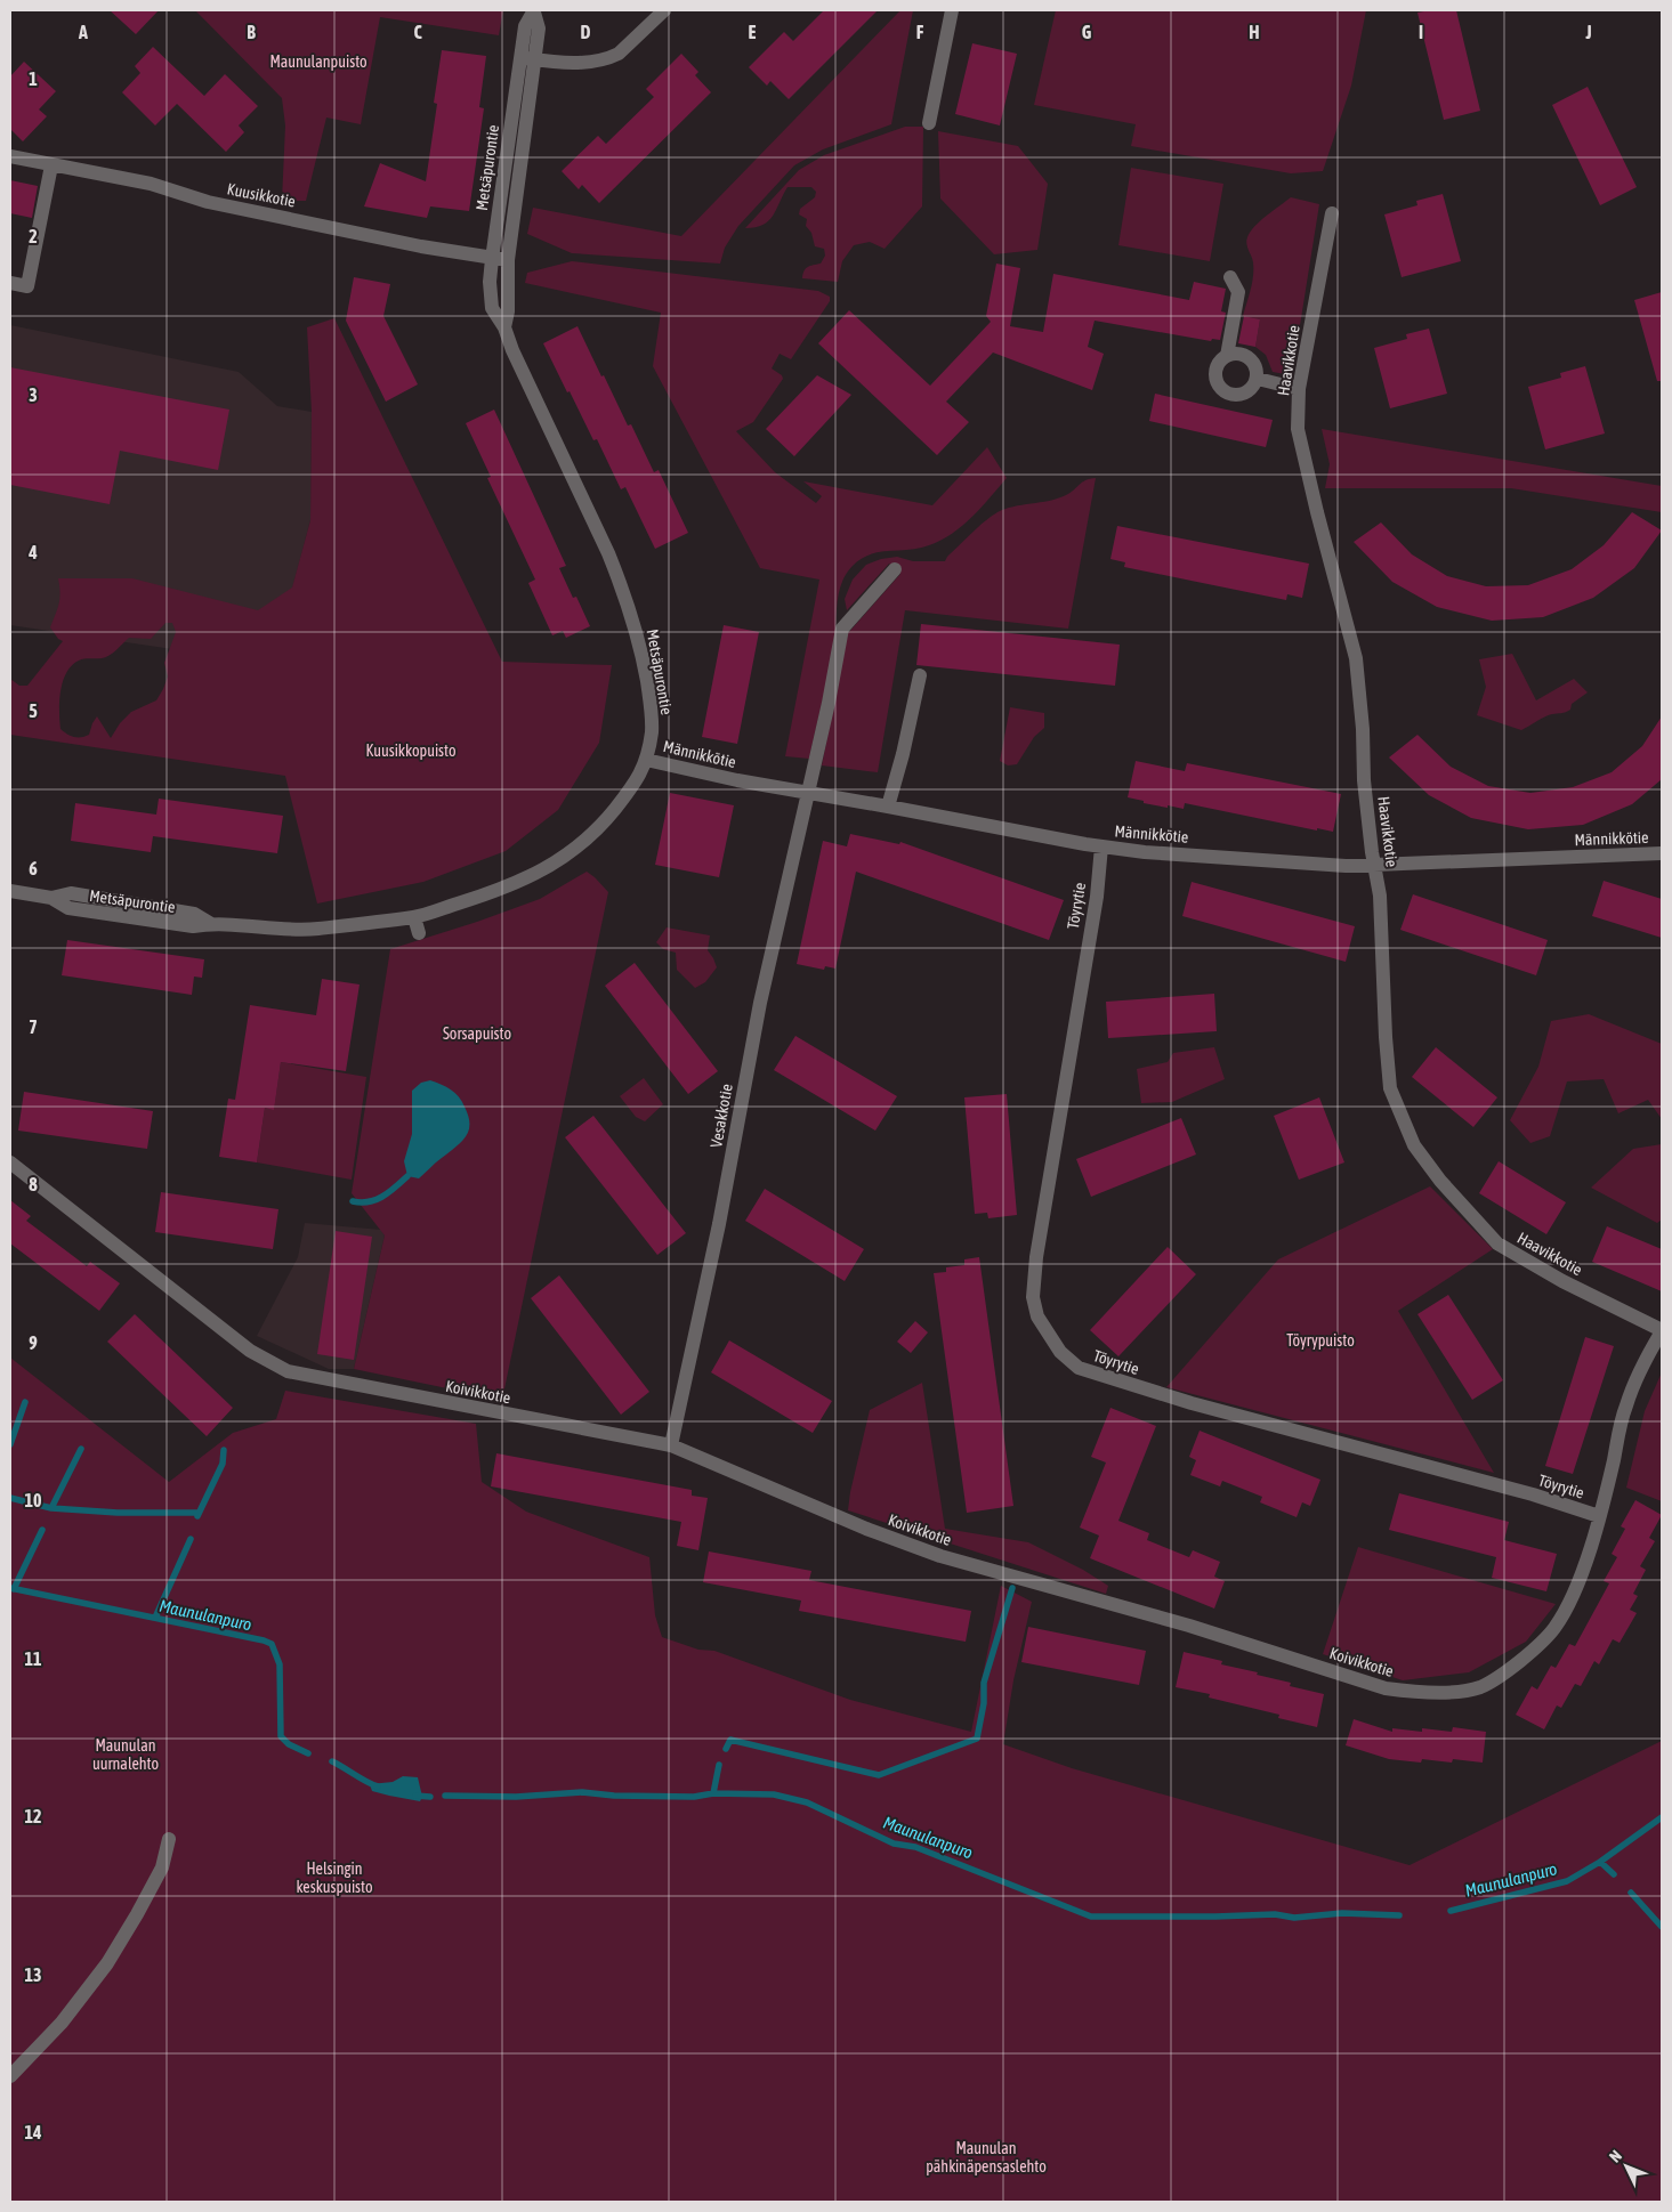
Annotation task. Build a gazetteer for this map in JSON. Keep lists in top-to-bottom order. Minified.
{"streets":{"street":["Metsäpurontie","Kuusikkotie","Haavikkotie","Männikkötie","Töyrytie","Vesakkotie","Koivikkotie"]},"crossings":[["Metsäpurontie","Kuusikkotie"],["Metsäpurontie","Männikkötie"],["Haavikkotie","Männikkötie"],["Haavikkotie","Koivikkotie"],["Männikkötie","Töyrytie"],["Männikkötie","Vesakkotie"],["Töyrytie","Koivikkotie"],["Vesakkotie","Koivikkotie"]],"water":["Maunulanpuro"],"parks":["Maunulanpuisto","Kuusikkopuisto","Sorsapuisto","Töyrypuisto","Maunulan uurnalehto","Helsingin keskuspuisto","Maunulan pähkinäpensaslehto"],"north":"top left","grid":{"columns":["A","B","C","D","E","F","G","H","I","J"],"rows":["1","2","3","4","5","6","7","8","9","10","11","12","13","14"]}}
